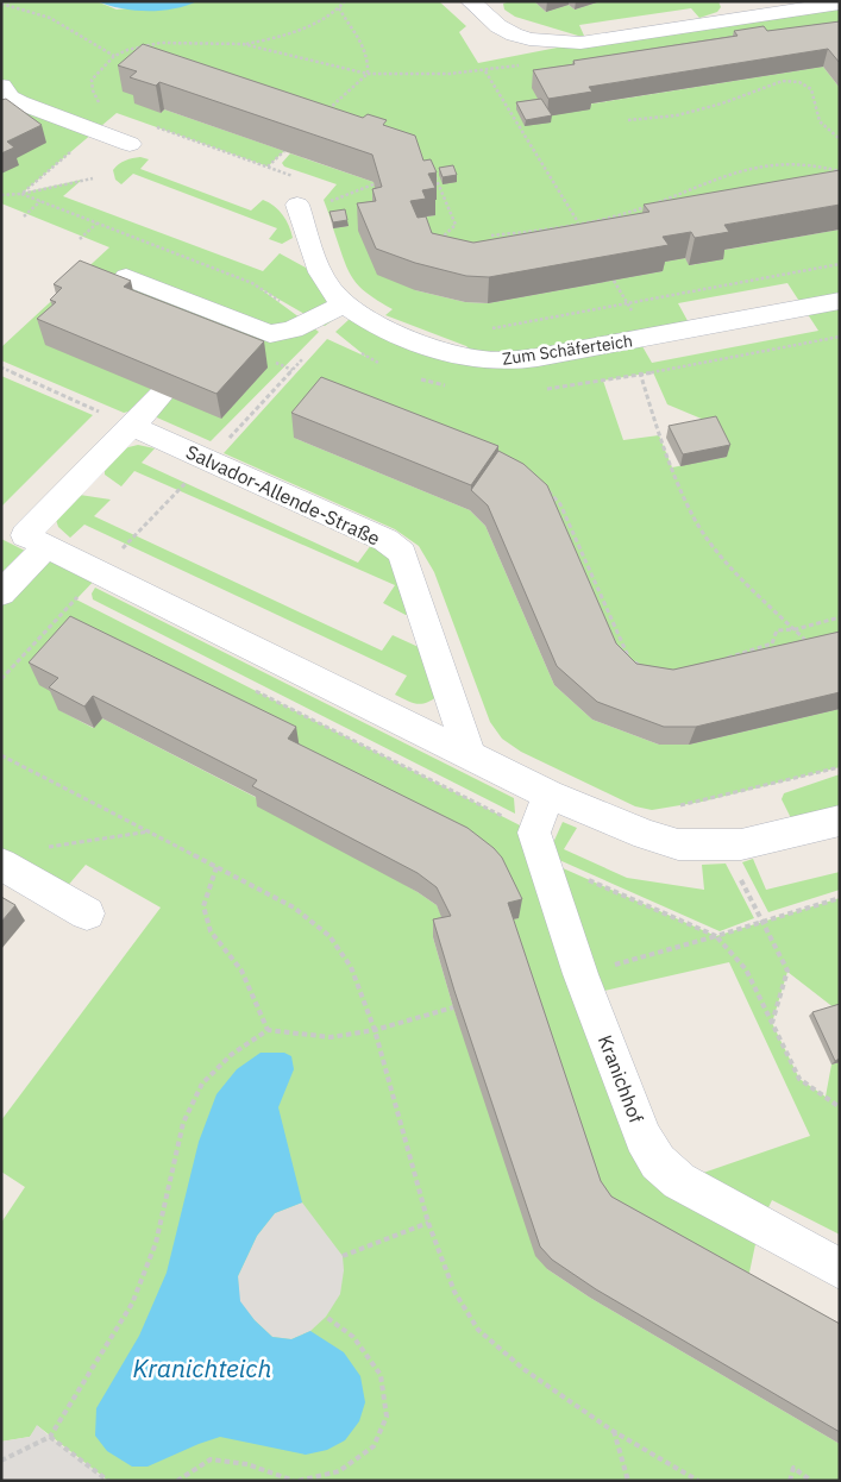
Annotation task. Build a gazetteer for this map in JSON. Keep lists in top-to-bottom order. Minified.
{"streets":{"street":["Zum Schäferteich","Salvador-Allende-Straße","Kranichhof"]},"water":["Kranichteich"]}
